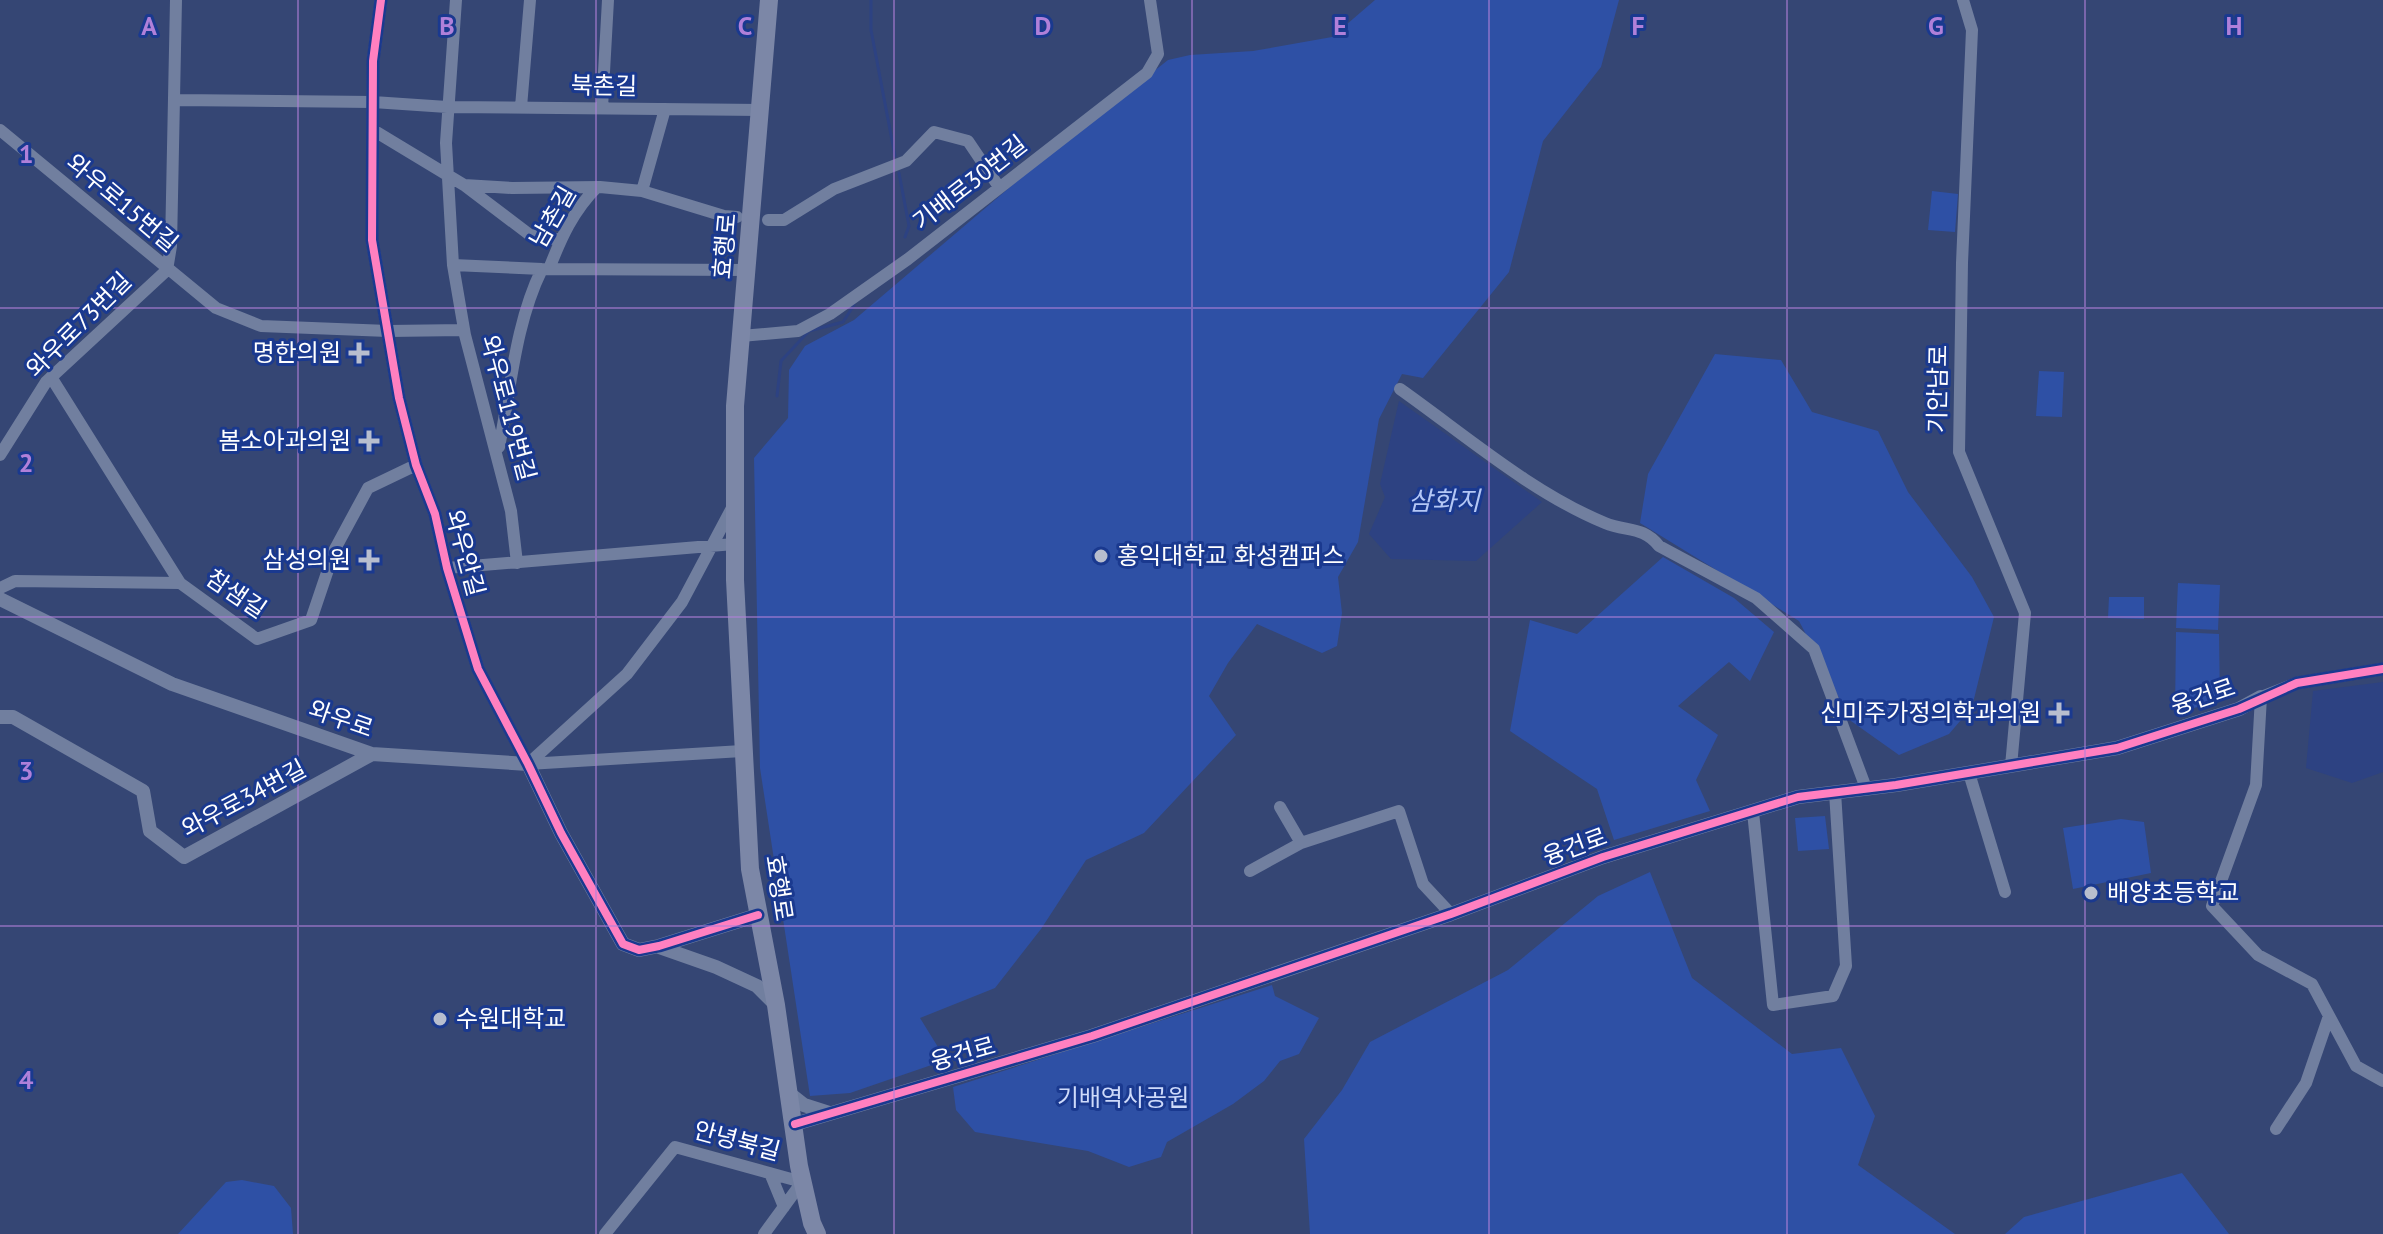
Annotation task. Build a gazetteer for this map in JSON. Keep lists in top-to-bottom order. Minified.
{"streets":{"main road":["효행로"],"street":["북촌길","기배로30번길","와우로15번길","남촌길","와우로73번길","기안남로","와우로119번길","와우안길","참샘길","융건로","와우로","와우로34번길","안녕북길"]},"crossings":[["북촌길","효행로"],["북촌길","와우로119번길"],["북촌길","와우안길"],["기배로30번길","효행로"],["와우로15번길","와우로73번길"],["와우로15번길","와우로119번길"],["와우로15번길","와우안길"],["남촌길","와우로119번길"],["효행로","와우안길"],["효행로","융건로"],["효행로","와우로"],["효행로","안녕북길"],["와우로73번길","참샘길"],["기안남로","융건로"],["와우안길","참샘길"],["와우안길","와우로"],["와우로","와우로34번길"]],"water":["삼화지"],"parks":["기배역사공원"],"places":{"health":["명한의원","봄소아과의원","삼성의원","신미주가정의학과의원"],"other":["홍익대학교 화성캠퍼스","배양초등학교","수원대학교"]},"grid":{"columns":["A","B","C","D","E","F","G","H"],"rows":["1","2","3","4"]}}
